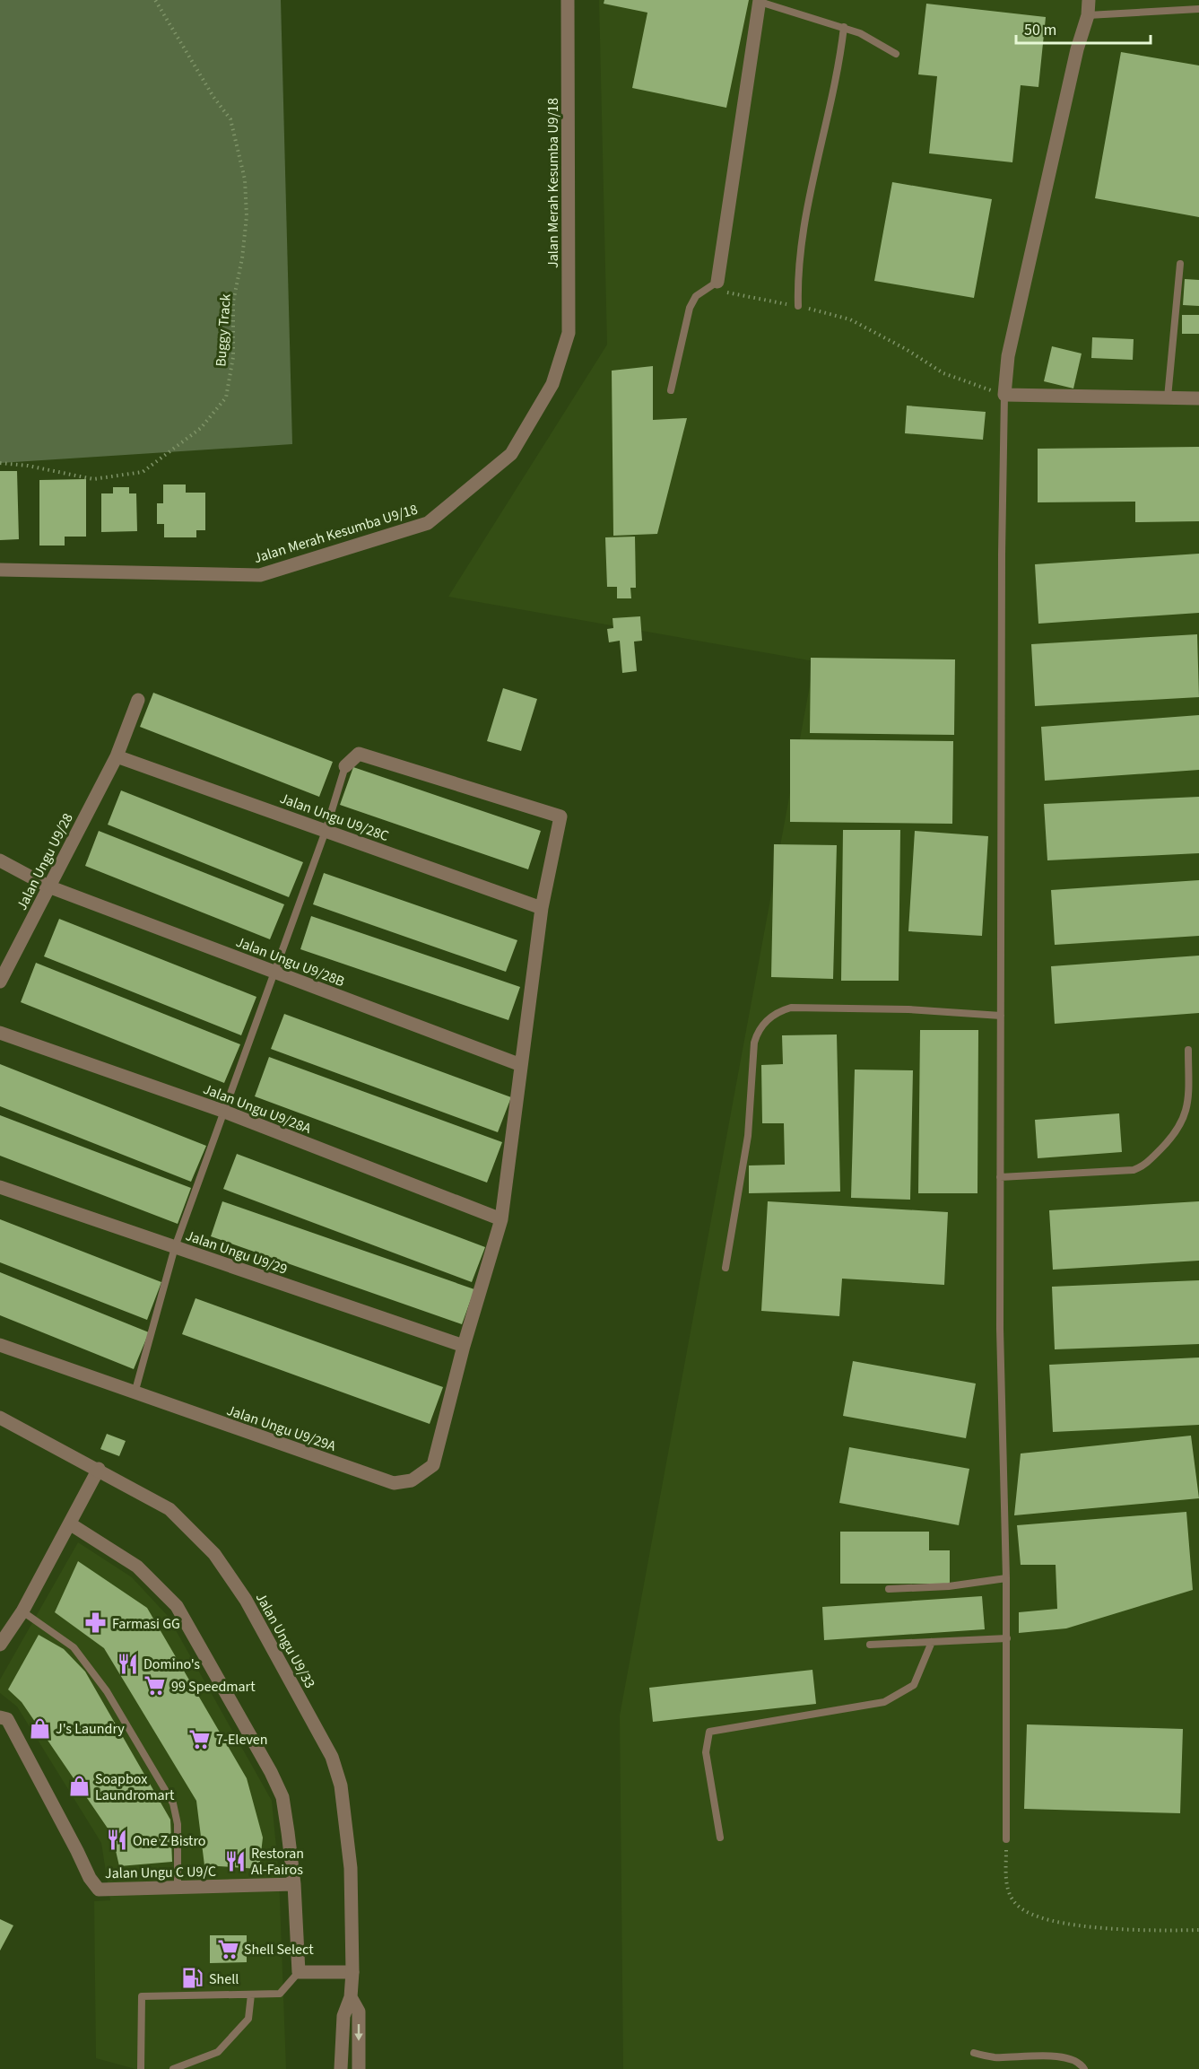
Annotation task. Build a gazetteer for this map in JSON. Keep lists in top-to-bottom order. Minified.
{"streets":{"street":["Jalan Merah Kesumba U9/18","Jalan Ungu U9/28C","Jalan Ungu U9/28","Jalan Ungu U9/28B","Jalan Ungu U9/28A","Jalan Ungu U9/29","Jalan Ungu U9/29A","Jalan Ungu U9/33","Jalan Ungu C U9/C"],"path":["Buggy Track"]},"crossings":[["Jalan Ungu U9/28C","Jalan Ungu U9/28"],["Jalan Ungu U9/28C","Jalan Ungu U9/29A"],["Jalan Ungu U9/28","Jalan Ungu U9/28B"],["Jalan Ungu U9/28B","Jalan Ungu U9/29A"],["Jalan Ungu U9/28A","Jalan Ungu U9/29A"],["Jalan Ungu U9/29","Jalan Ungu U9/29A"]],"places":{"pharmacy":["Farmasi GG"],"restaurant":["Domino's","One Z Bistro","Restoran Al-Fairos"],"supermarket":["99 Speedmart","7-Eleven","Shell Select"],"shop":["J's Laundry","Soapbox Laundromart"],"fuel station":["Shell"]},"scale_bar":"50 m"}
